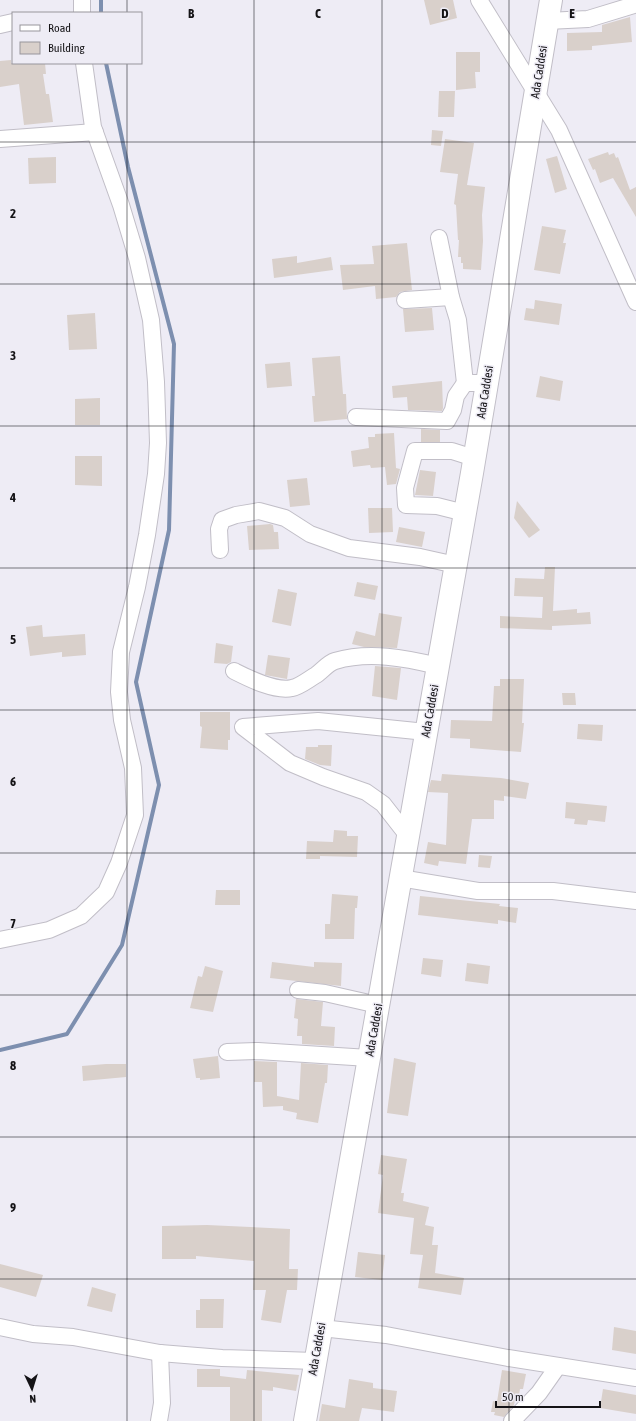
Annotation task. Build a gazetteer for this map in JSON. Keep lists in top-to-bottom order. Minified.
{"streets":{"main road":["Ada Caddesi"]},"legend":["Road","Building"],"scale_bar":"50 m","north":"bottom","grid":{"columns":["B","C","D","E"],"rows":["2","3","4","5","6","7","8","9"]}}
